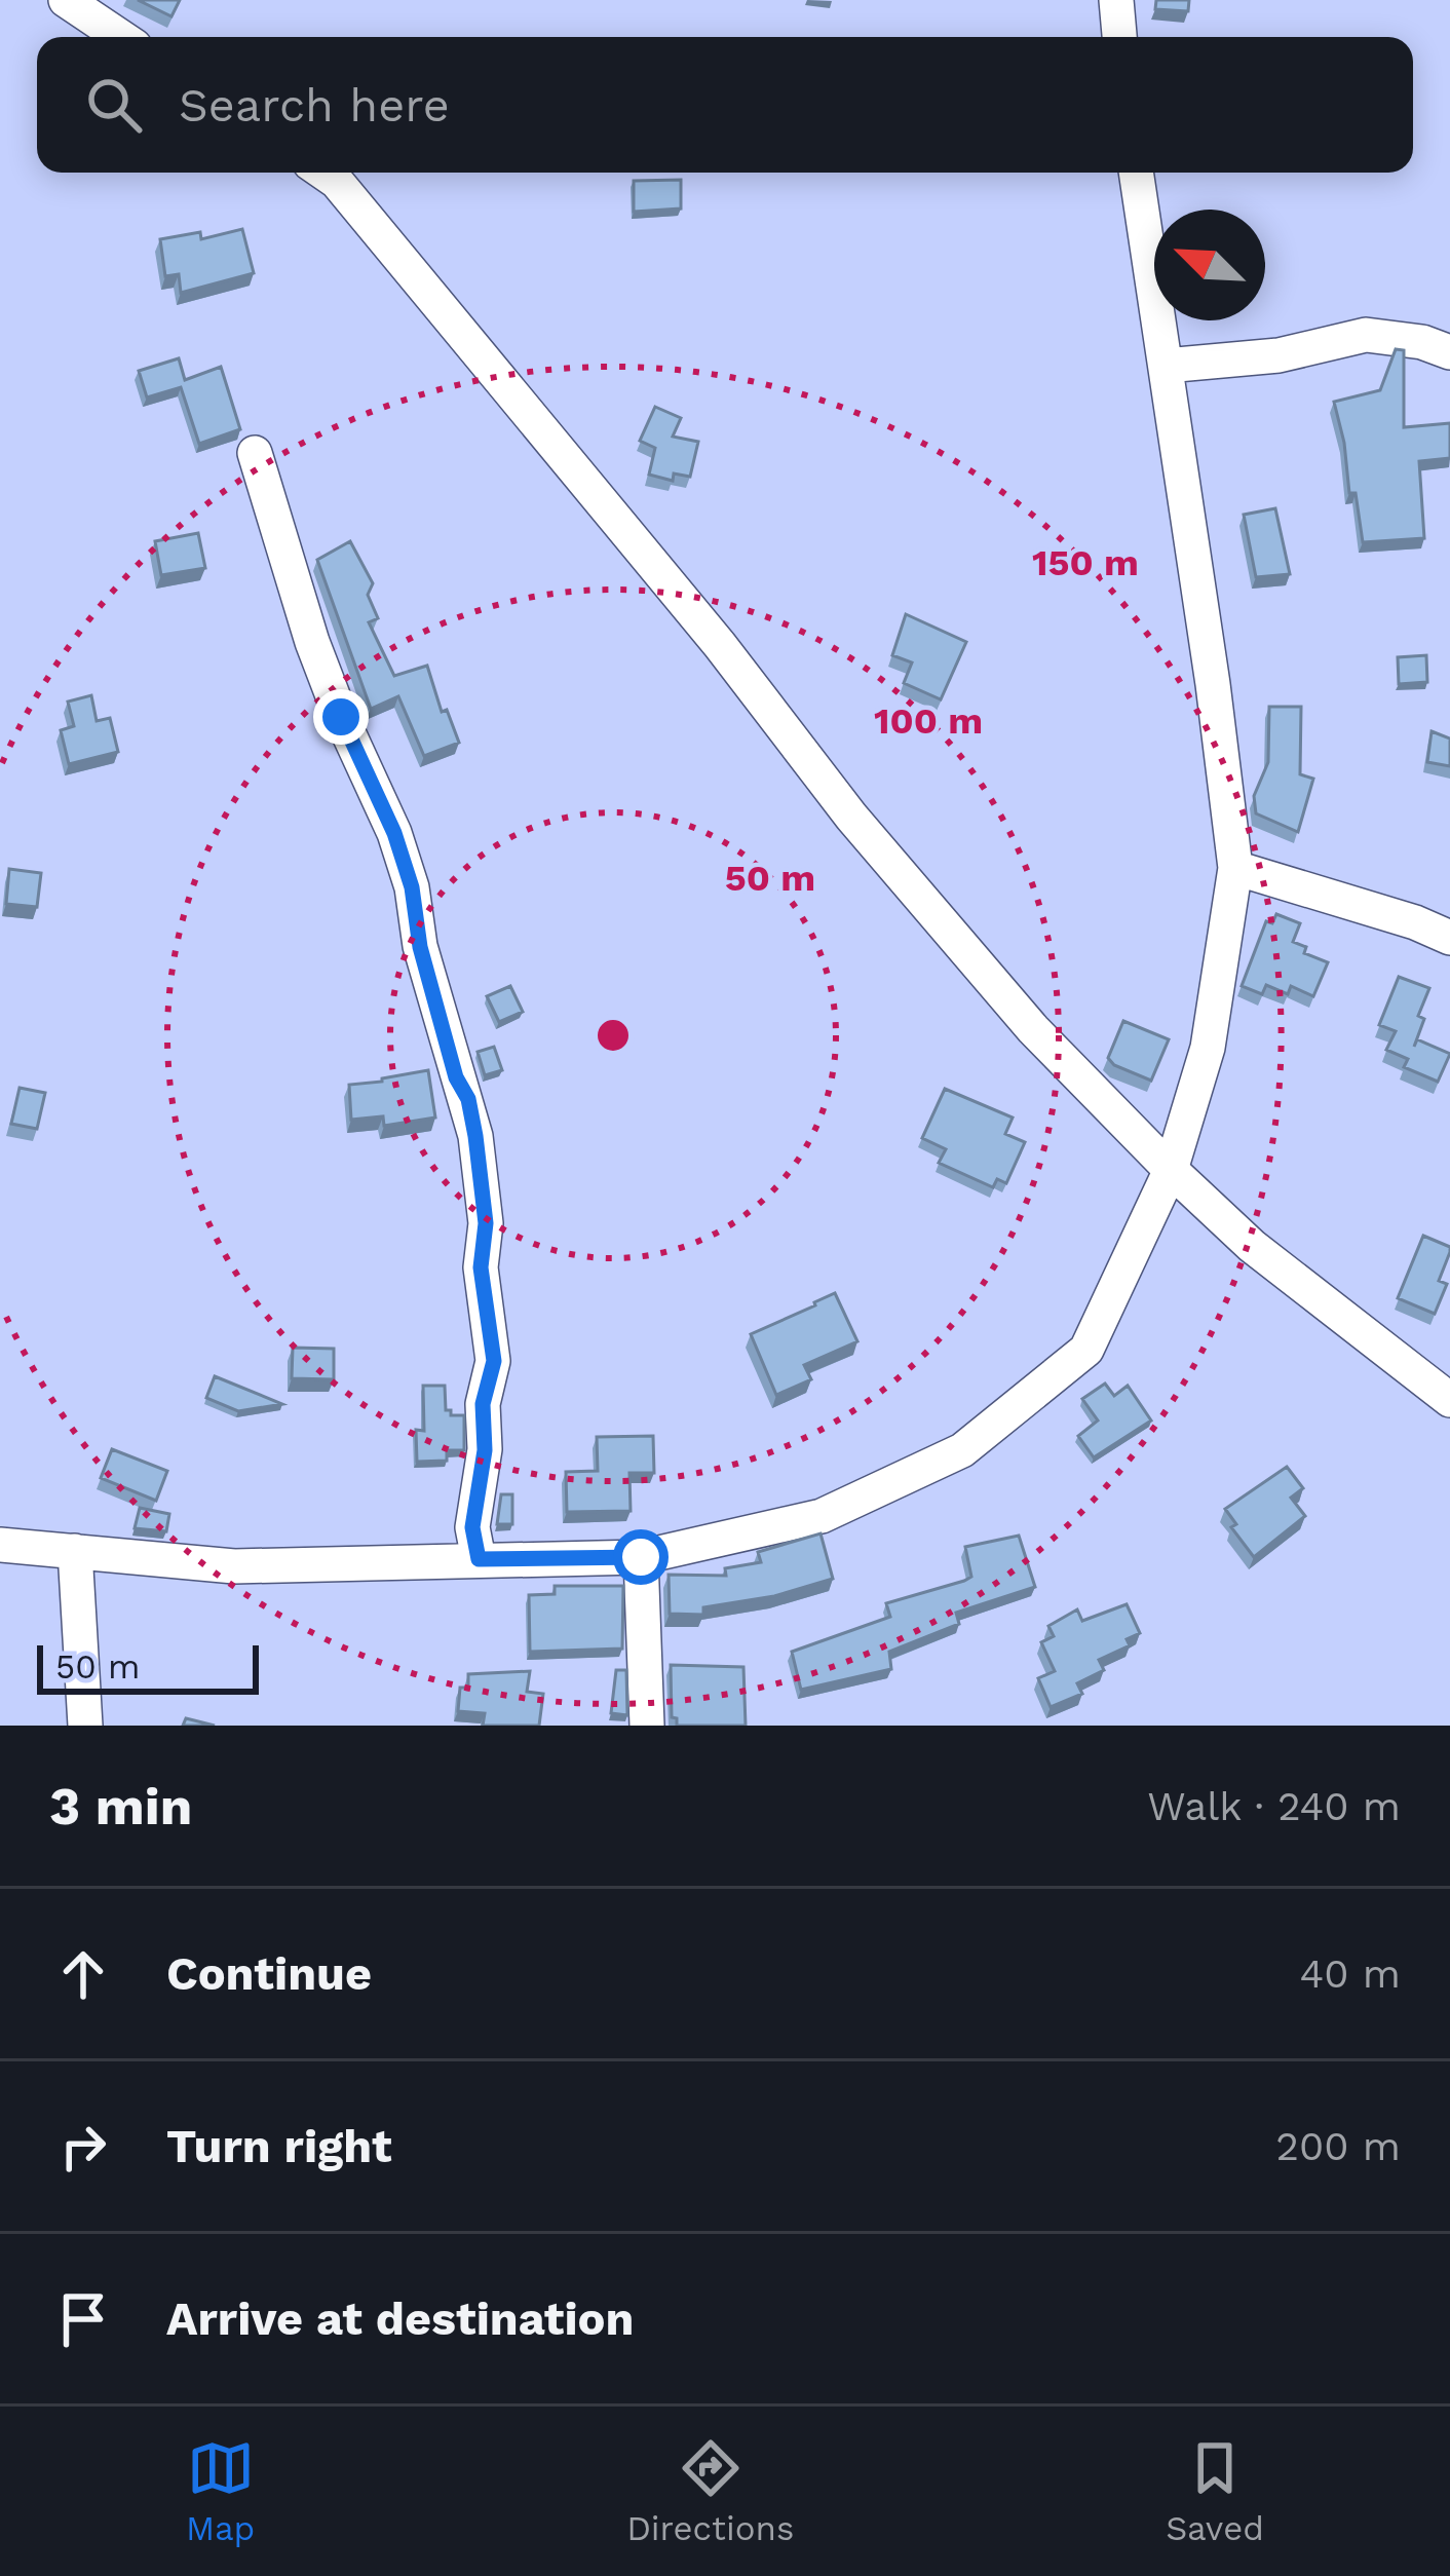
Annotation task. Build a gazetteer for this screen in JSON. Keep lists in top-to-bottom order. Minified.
{"scale_bar":"50 m","north":"top left","page":{"search":"Search here","scale":"50 m","heading":["3 min","Walk · 240 m"],"list":[["Continue","40 m"],["Turn right","200 m"],"Arrive at destination"],"nav":["Map","Directions","Saved"]},"rings":["150 m","100 m","50 m"]}
